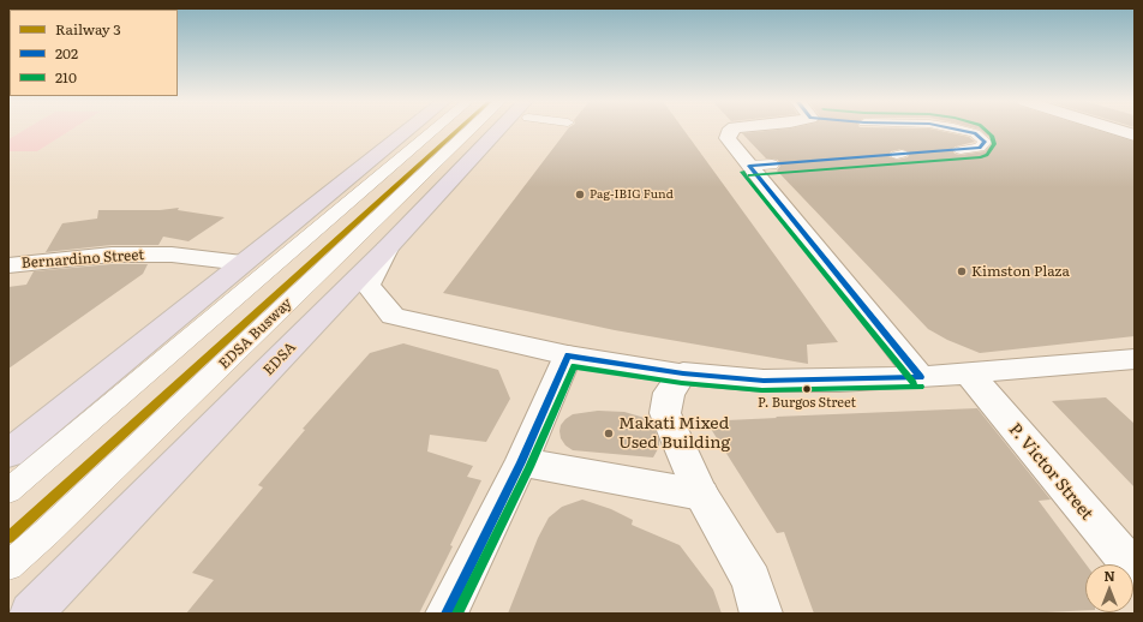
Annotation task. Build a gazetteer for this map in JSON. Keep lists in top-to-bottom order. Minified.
{"streets":{"highway":["EDSA"],"street":["Bernardino Street","P. Victor Street"],"lane":["EDSA Busway"]},"places":["Pag-IBIG Fund","Kimston Plaza","P. Burgos Street","Makati Mixed Used Building"],"lines":["rail line 3","transit line 202","transit line 210"],"legend":["Railway 3","202","210"],"north":"top"}
